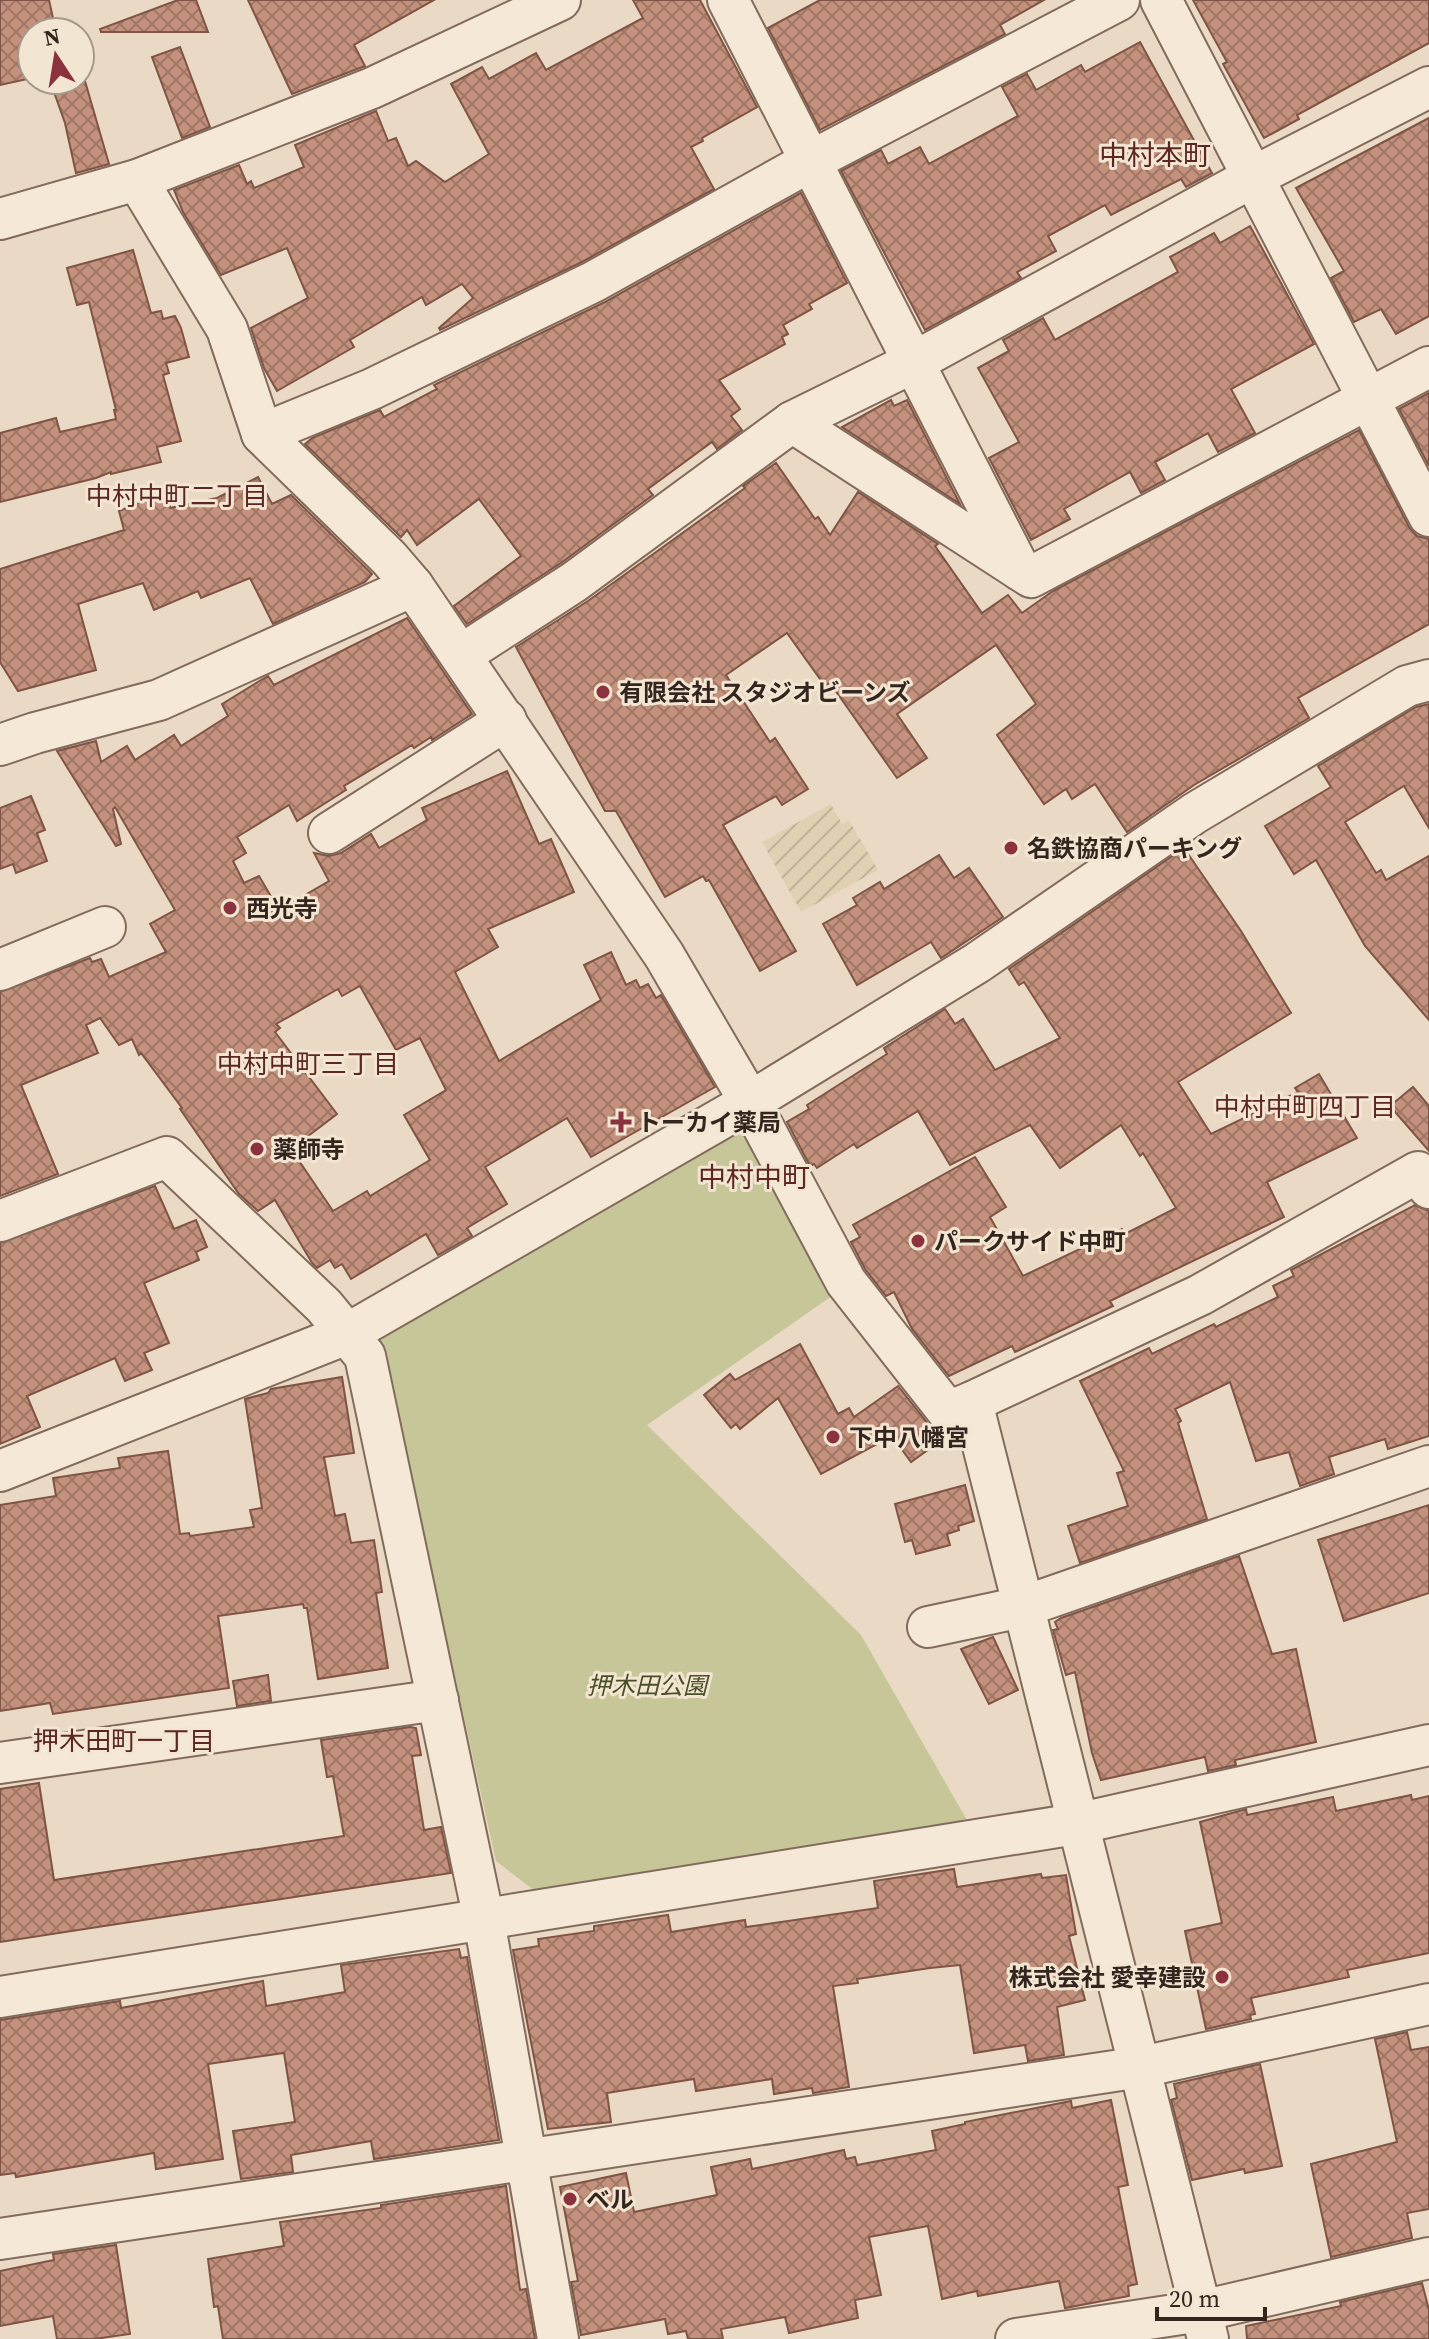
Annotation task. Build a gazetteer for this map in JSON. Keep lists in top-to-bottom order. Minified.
{"districts":["中村本町","中村中町二丁目","中村中町三丁目","中村中町四丁目","中村中町","押木田町一丁目"],"parks":["押木田公園"],"places":{"other":["有限会社 スタジオビーンズ","名鉄協商パーキング","西光寺","薬師寺","パークサイド中町","下中八幡宮","株式会社 愛幸建設","ベル"],"health":["トーカイ薬局"]},"scale_bar":"20 m","north":"top"}
